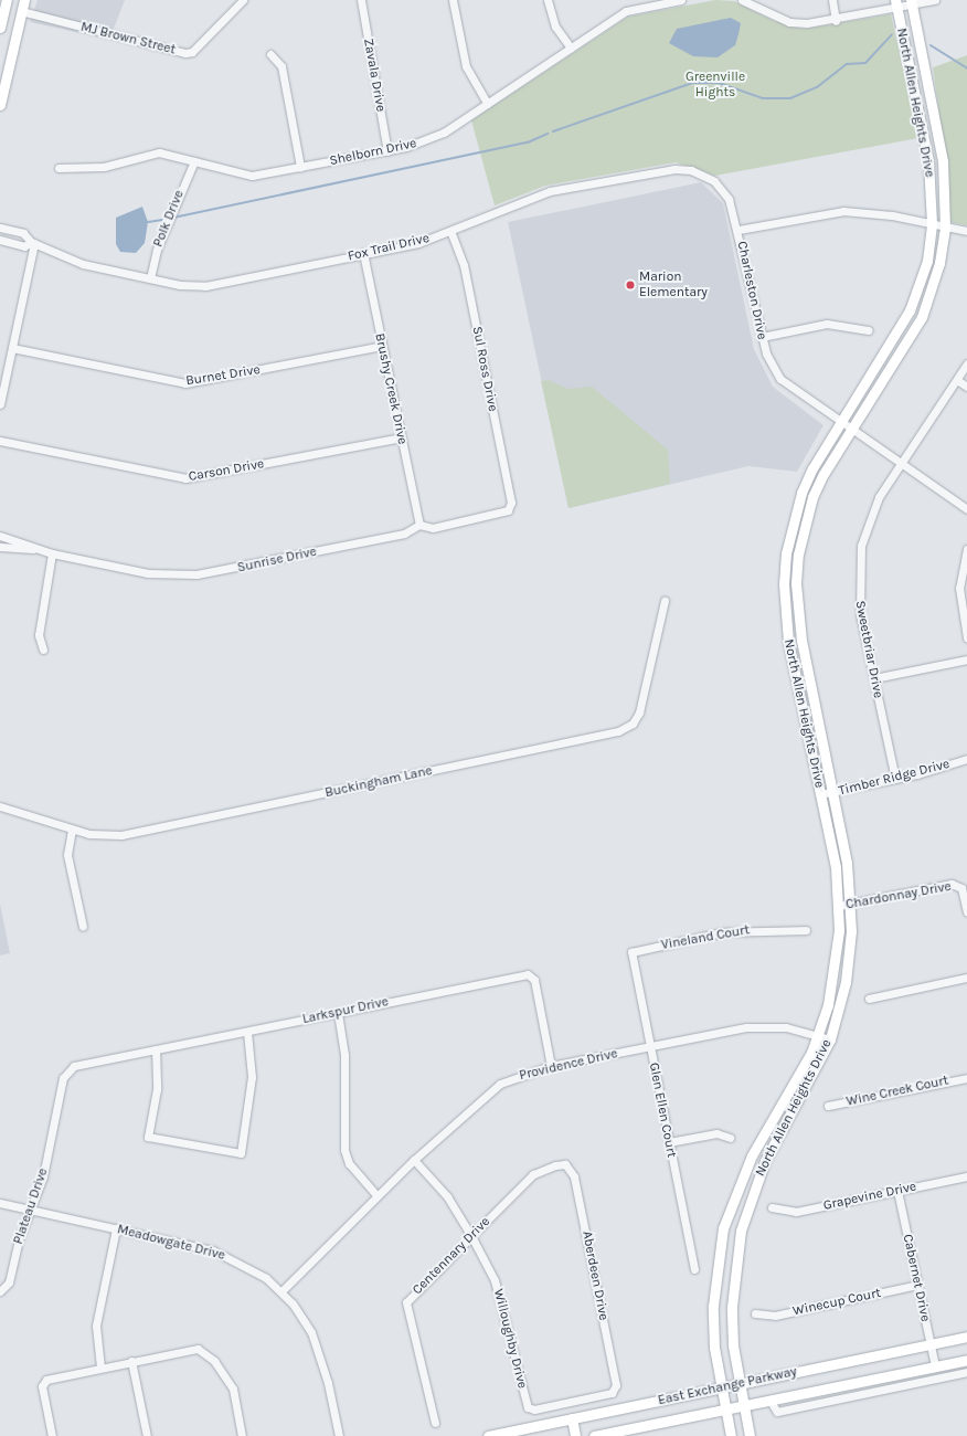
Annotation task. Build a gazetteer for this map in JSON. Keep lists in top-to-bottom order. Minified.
{"streets":{"main road":["North Allen Heights Drive","East Exchange Parkway"],"street":["MJ Brown Street","Zavala Drive","Shelborn Drive","Polk Drive","Fox Trail Drive","Charleston Drive","Sul Ross Drive","Burnet Drive","Brushy Creek Drive","Carson Drive","Sunrise Drive","Sweetbriar Drive","Timber Ridge Drive","Buckingham Lane","Chardonnay Drive","Vineland Court","Larkspur Drive","Providence Drive","Wine Creek Court","Glen Ellen Court","Grapevine Drive","Plateau Drive","Meadowgate Drive","Centennary Drive","Aberdeen Drive","Cabernet Drive","Winecup Court","Willoughby Drive"]},"crossings":[["Zavala Drive","Shelborn Drive"],["North Allen Heights Drive","Charleston Drive"],["North Allen Heights Drive","Timber Ridge Drive"],["North Allen Heights Drive","Chardonnay Drive"],["North Allen Heights Drive","Providence Drive"],["North Allen Heights Drive","East Exchange Parkway"],["Shelborn Drive","Polk Drive"],["Polk Drive","Fox Trail Drive"],["Fox Trail Drive","Charleston Drive"],["Fox Trail Drive","Sul Ross Drive"],["Fox Trail Drive","Brushy Creek Drive"],["Charleston Drive","Sweetbriar Drive"],["Sul Ross Drive","Sunrise Drive"],["Burnet Drive","Brushy Creek Drive"],["Brushy Creek Drive","Carson Drive"],["Brushy Creek Drive","Sunrise Drive"],["Sweetbriar Drive","Timber Ridge Drive"],["Vineland Court","Glen Ellen Court"],["Larkspur Drive","Providence Drive"],["Larkspur Drive","Plateau Drive"],["Providence Drive","Glen Ellen Court"],["Providence Drive","Meadowgate Drive"],["Providence Drive","Willoughby Drive"],["Grapevine Drive","Cabernet Drive"],["Plateau Drive","Meadowgate Drive"],["Centennary Drive","Aberdeen Drive"],["Centennary Drive","Willoughby Drive"],["Aberdeen Drive","Willoughby Drive"],["Cabernet Drive","Winecup Court"],["Cabernet Drive","East Exchange Parkway"]],"parks":["Greenville Hights"],"places":["Marion Elementary"]}
